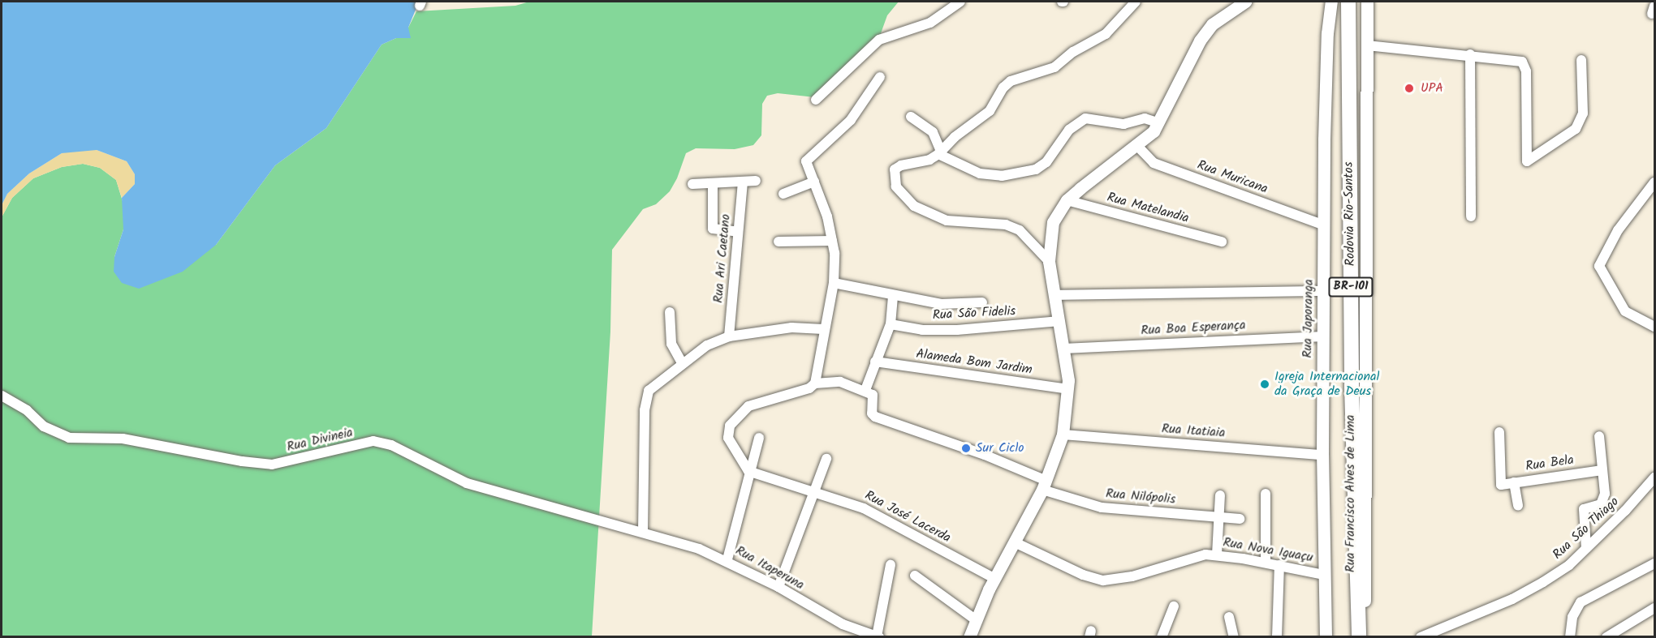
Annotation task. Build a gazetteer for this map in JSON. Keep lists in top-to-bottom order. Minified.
{"streets":{"highway":["Rodovia Rio-Santos","BR-101"],"main road":["Rua Japoranga","Rua Francisco Alves de Lima"],"street":["Rua Muricana","Rua Matelandia","Rua Ari Caetano","Rua São Fidelis","Rua Boa Esperança","Alameda Bom Jardim","Rua Itatiaia","Rua Divineia","Rua Bela","Rua Nilópolis","Rua José Lacerda","Rua São Thiago","Rua Nova Iguaçu","Rua Itaperuna"]},"crossings":[["Rua Muricana","Rua Japoranga"],["Rua Japoranga","Rua Boa Esperança"],["Rua Japoranga","Rua Itatiaia"],["Rua Japoranga","Rua Nova Iguaçu"],["Rua Divineia","Rua Itaperuna"]],"places":["UPA","Igreja Internacional da Graça de Deus","Sur Ciclo"]}
